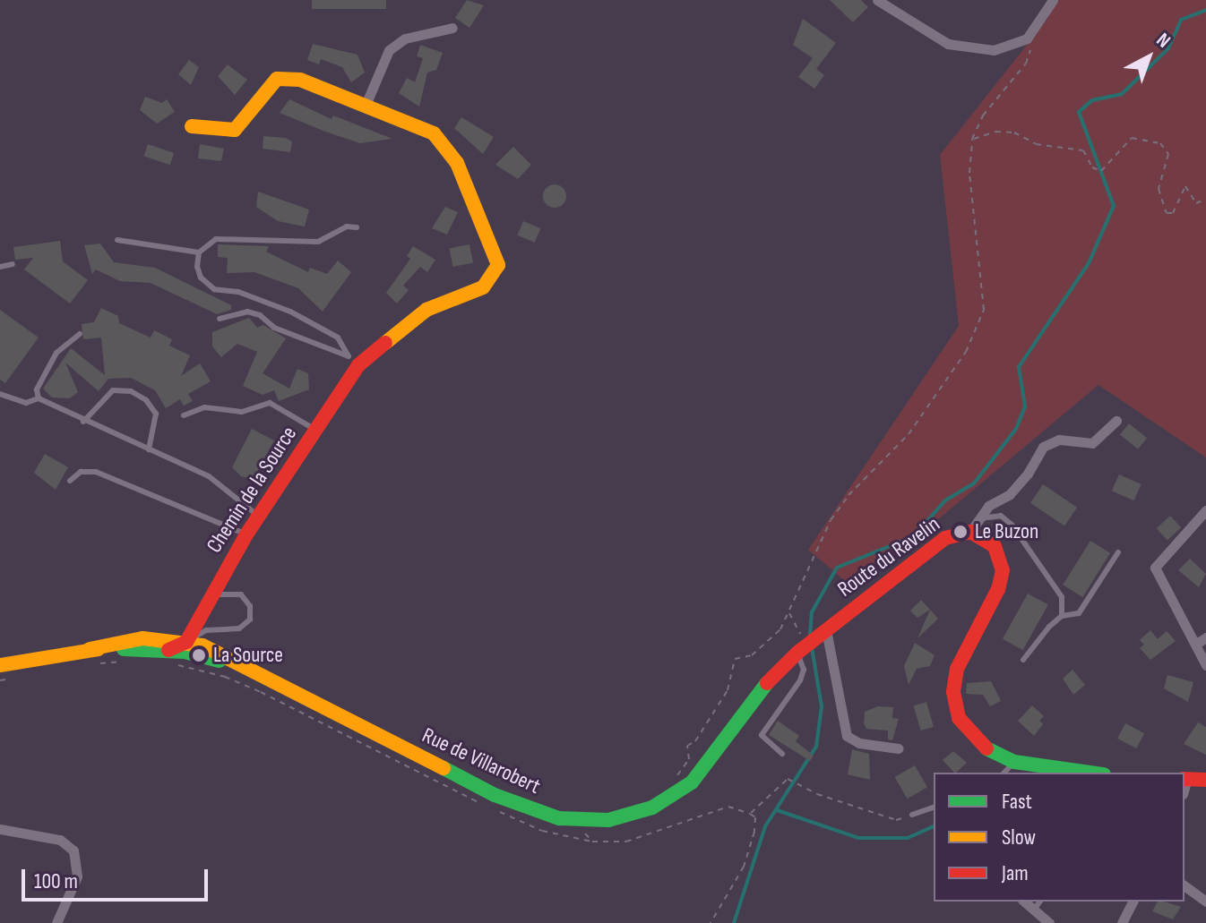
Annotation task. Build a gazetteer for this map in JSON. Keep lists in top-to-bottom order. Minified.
{"streets":{"main road":["Chemin de la Source","Route du Ravelin","Rue de Villarobert"]},"crossings":[["Chemin de la Source","Rue de Villarobert"],["Route du Ravelin","Rue de Villarobert"]],"places":["Le Buzon","La Source"],"legend":["Fast","Slow","Jam"],"scale_bar":"100 m","north":"top right"}
